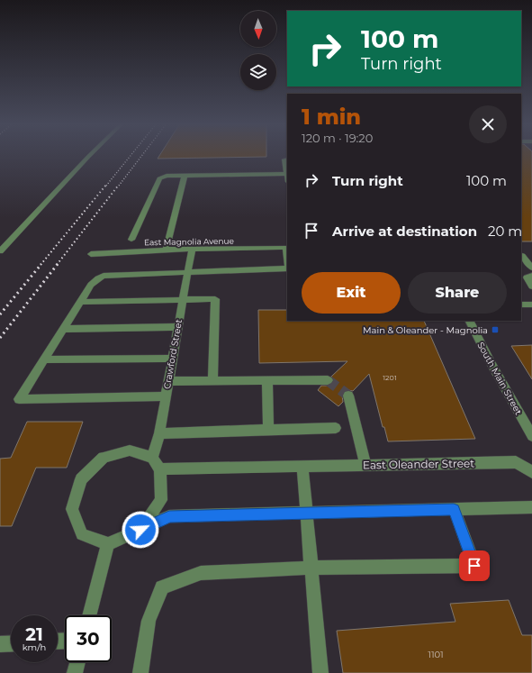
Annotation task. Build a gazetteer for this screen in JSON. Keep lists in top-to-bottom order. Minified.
{"streets":{"street":["East Magnolia Avenue","Crawford Street","South Main Street","East Oleander Street"]},"crossings":[["East Magnolia Avenue","Crawford Street"],["Crawford Street","East Oleander Street"]],"places":{"transit":["Main & Oleander - Magnolia"]},"house_numbers":["1201","1101"],"north":"bottom","page":{"turn":["100 m","Turn right"],"heading":["1 min","120 m · 19:20"],"list":[{"name":"Turn right","value":"100 m"},{"name":"Arrive at destination","value":"20 m"}],"buttons":["Exit","Share"],"speed":"21 km/h","limit":"30"}}
